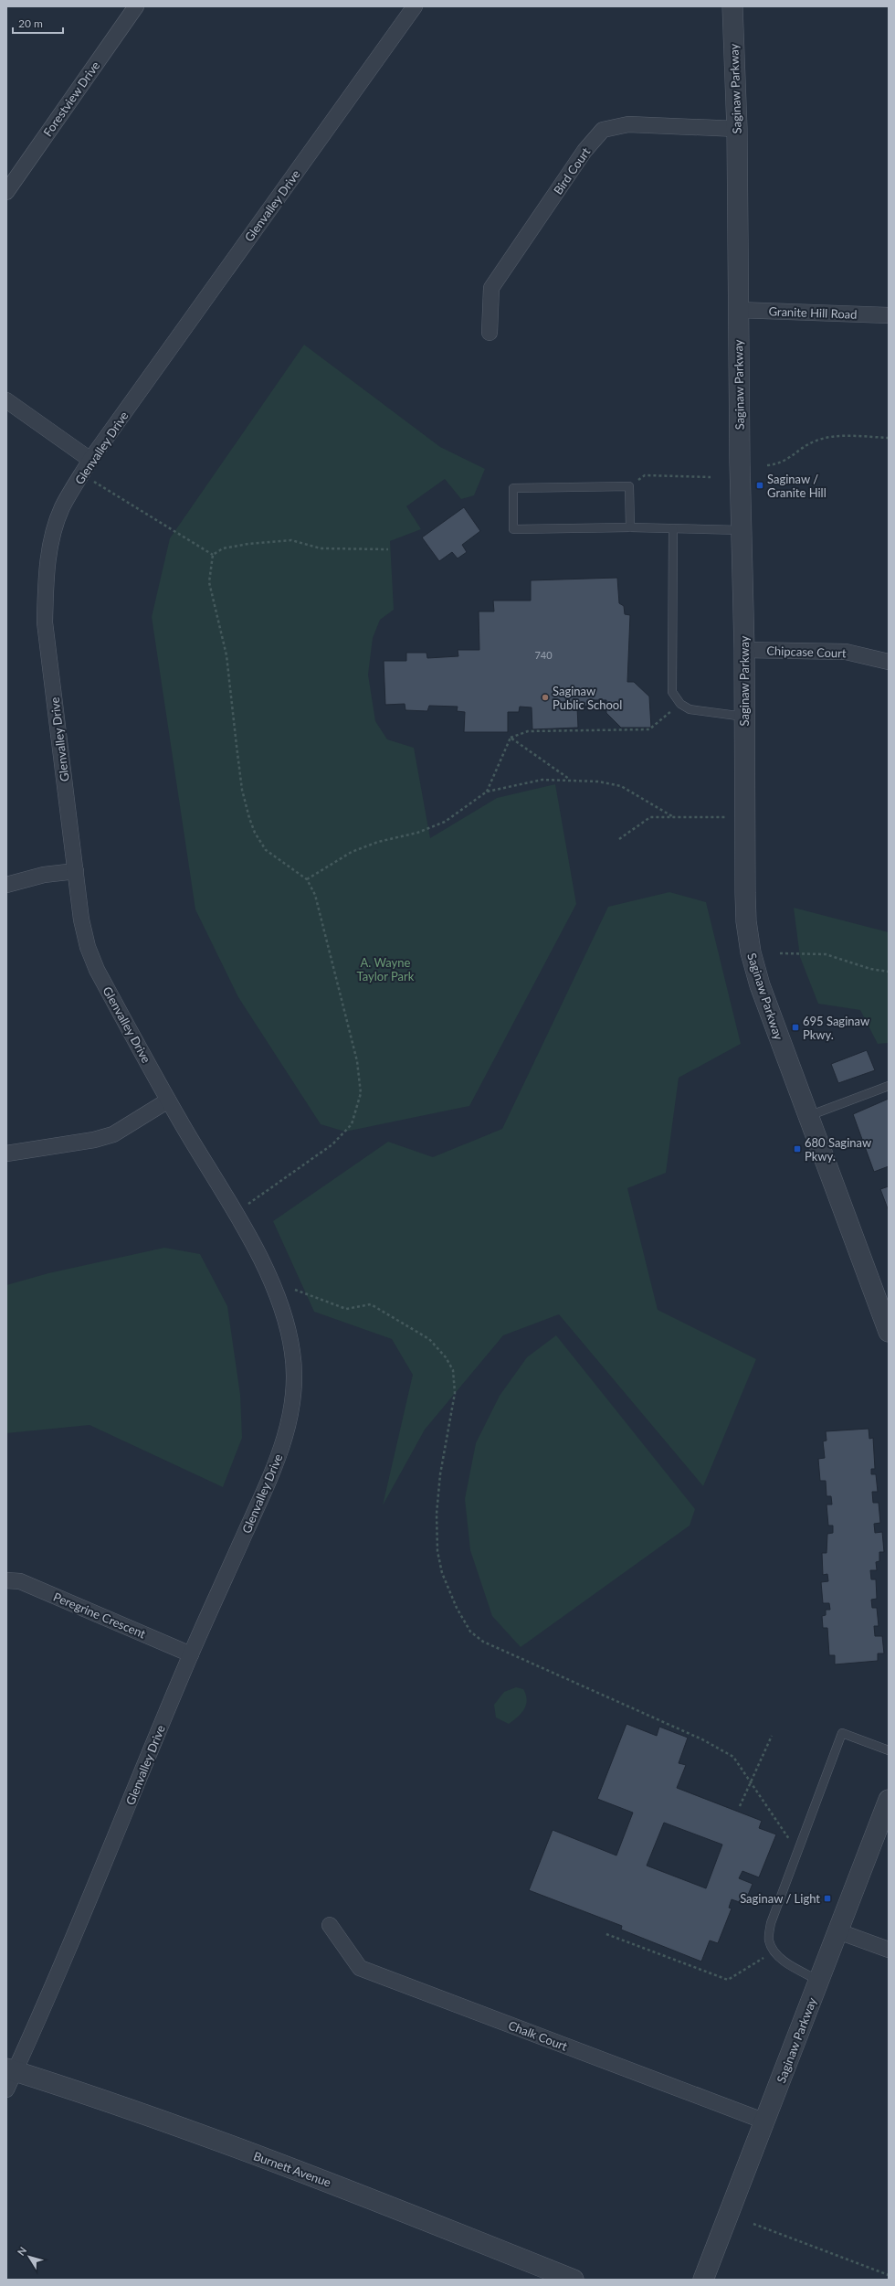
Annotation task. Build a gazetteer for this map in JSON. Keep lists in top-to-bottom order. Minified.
{"streets":{"street":["Saginaw Parkway","Forestview Drive","Bird Court","Glenvalley Drive","Granite Hill Road","Chipcase Court","Peregrine Crescent","Chalk Court","Burnett Avenue"]},"crossings":[["Saginaw Parkway","Bird Court"],["Saginaw Parkway","Granite Hill Road"],["Saginaw Parkway","Chipcase Court"],["Saginaw Parkway","Chalk Court"],["Glenvalley Drive","Peregrine Crescent"],["Glenvalley Drive","Burnett Avenue"]],"parks":["A. Wayne Taylor Park"],"places":{"transit":["Saginaw / Granite Hill","695 Saginaw Pkwy.","680 Saginaw Pkwy.","Saginaw / Light"],"other":["Saginaw Public School"]},"house_numbers":["740"],"scale_bar":"20 m","north":"top left"}
